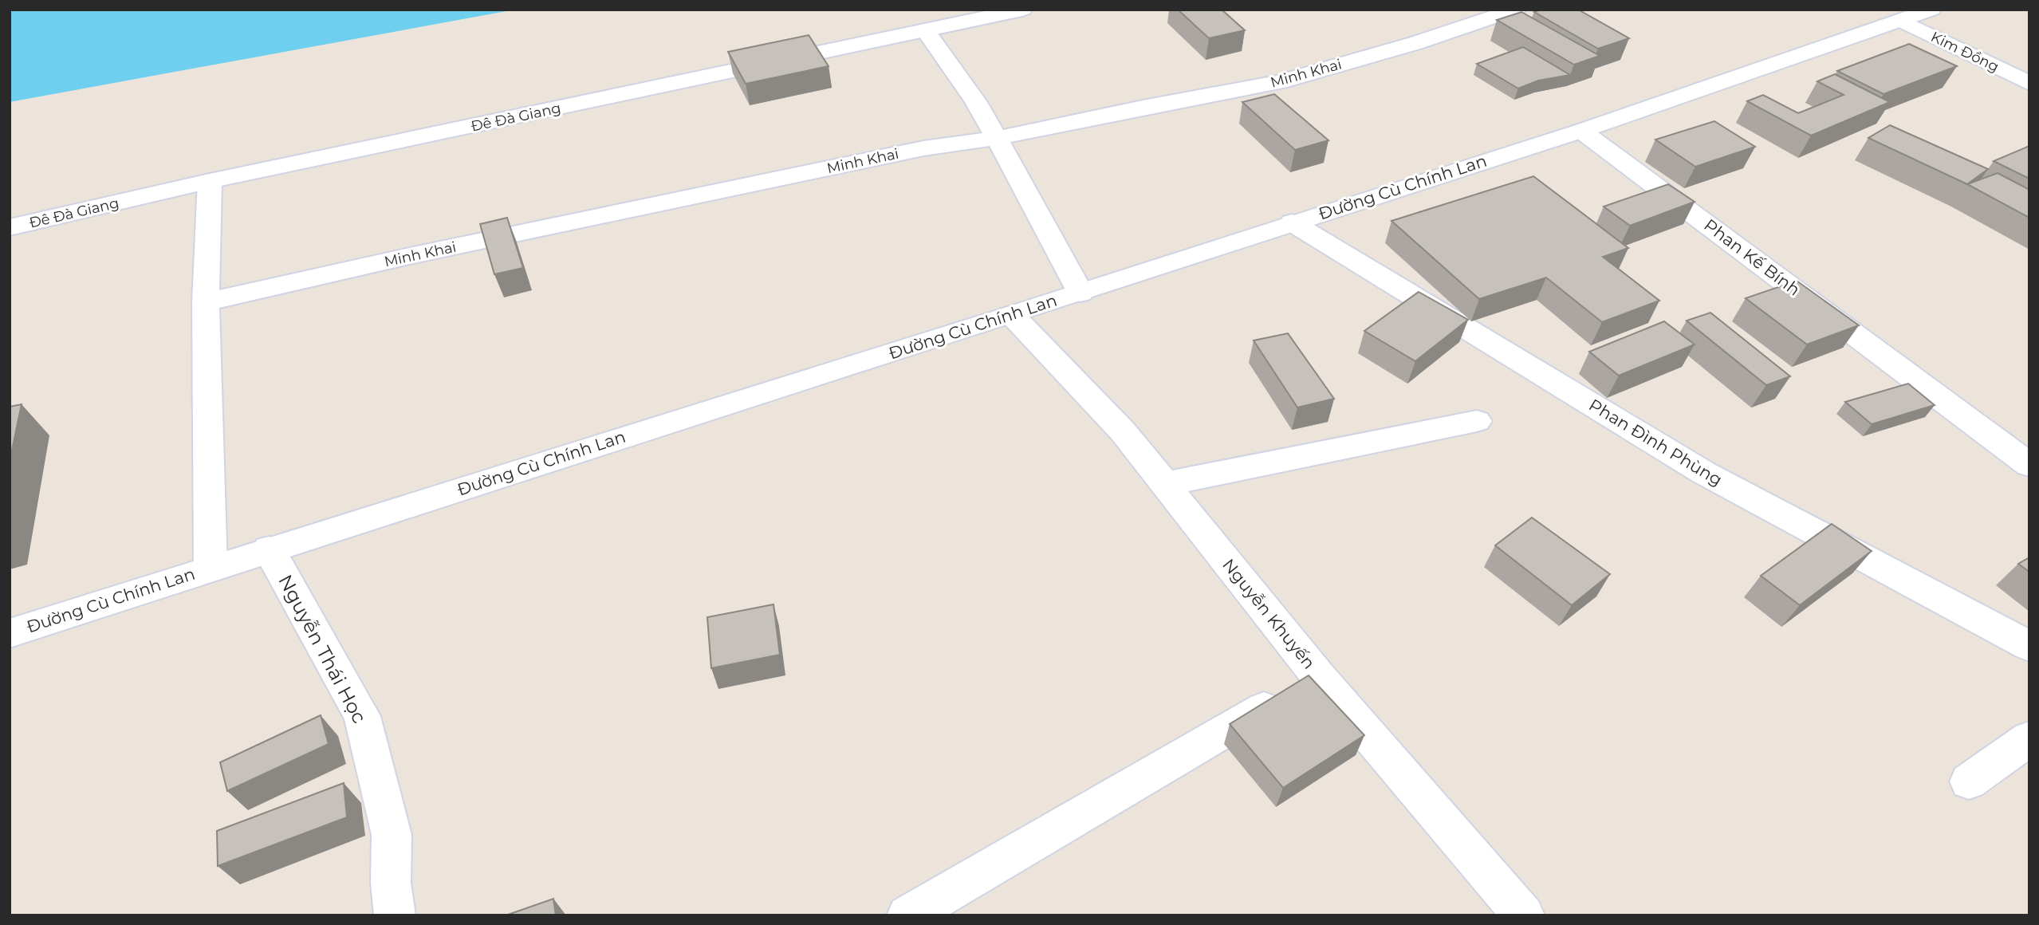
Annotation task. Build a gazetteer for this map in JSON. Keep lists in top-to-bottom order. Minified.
{"streets":{"street":["Kim Đồng","Minh Khai","Đê Đà Giang","Đường Cù Chính Lan","Phan Kế Bính","Phan Đình Phùng","Nguyễn Khuyến","Nguyễn Thái Học"]},"crossings":[["Kim Đồng","Đường Cù Chính Lan"],["Đường Cù Chính Lan","Phan Kế Bính"],["Đường Cù Chính Lan","Phan Đình Phùng"],["Đường Cù Chính Lan","Nguyễn Khuyến"],["Đường Cù Chính Lan","Nguyễn Thái Học"]]}
